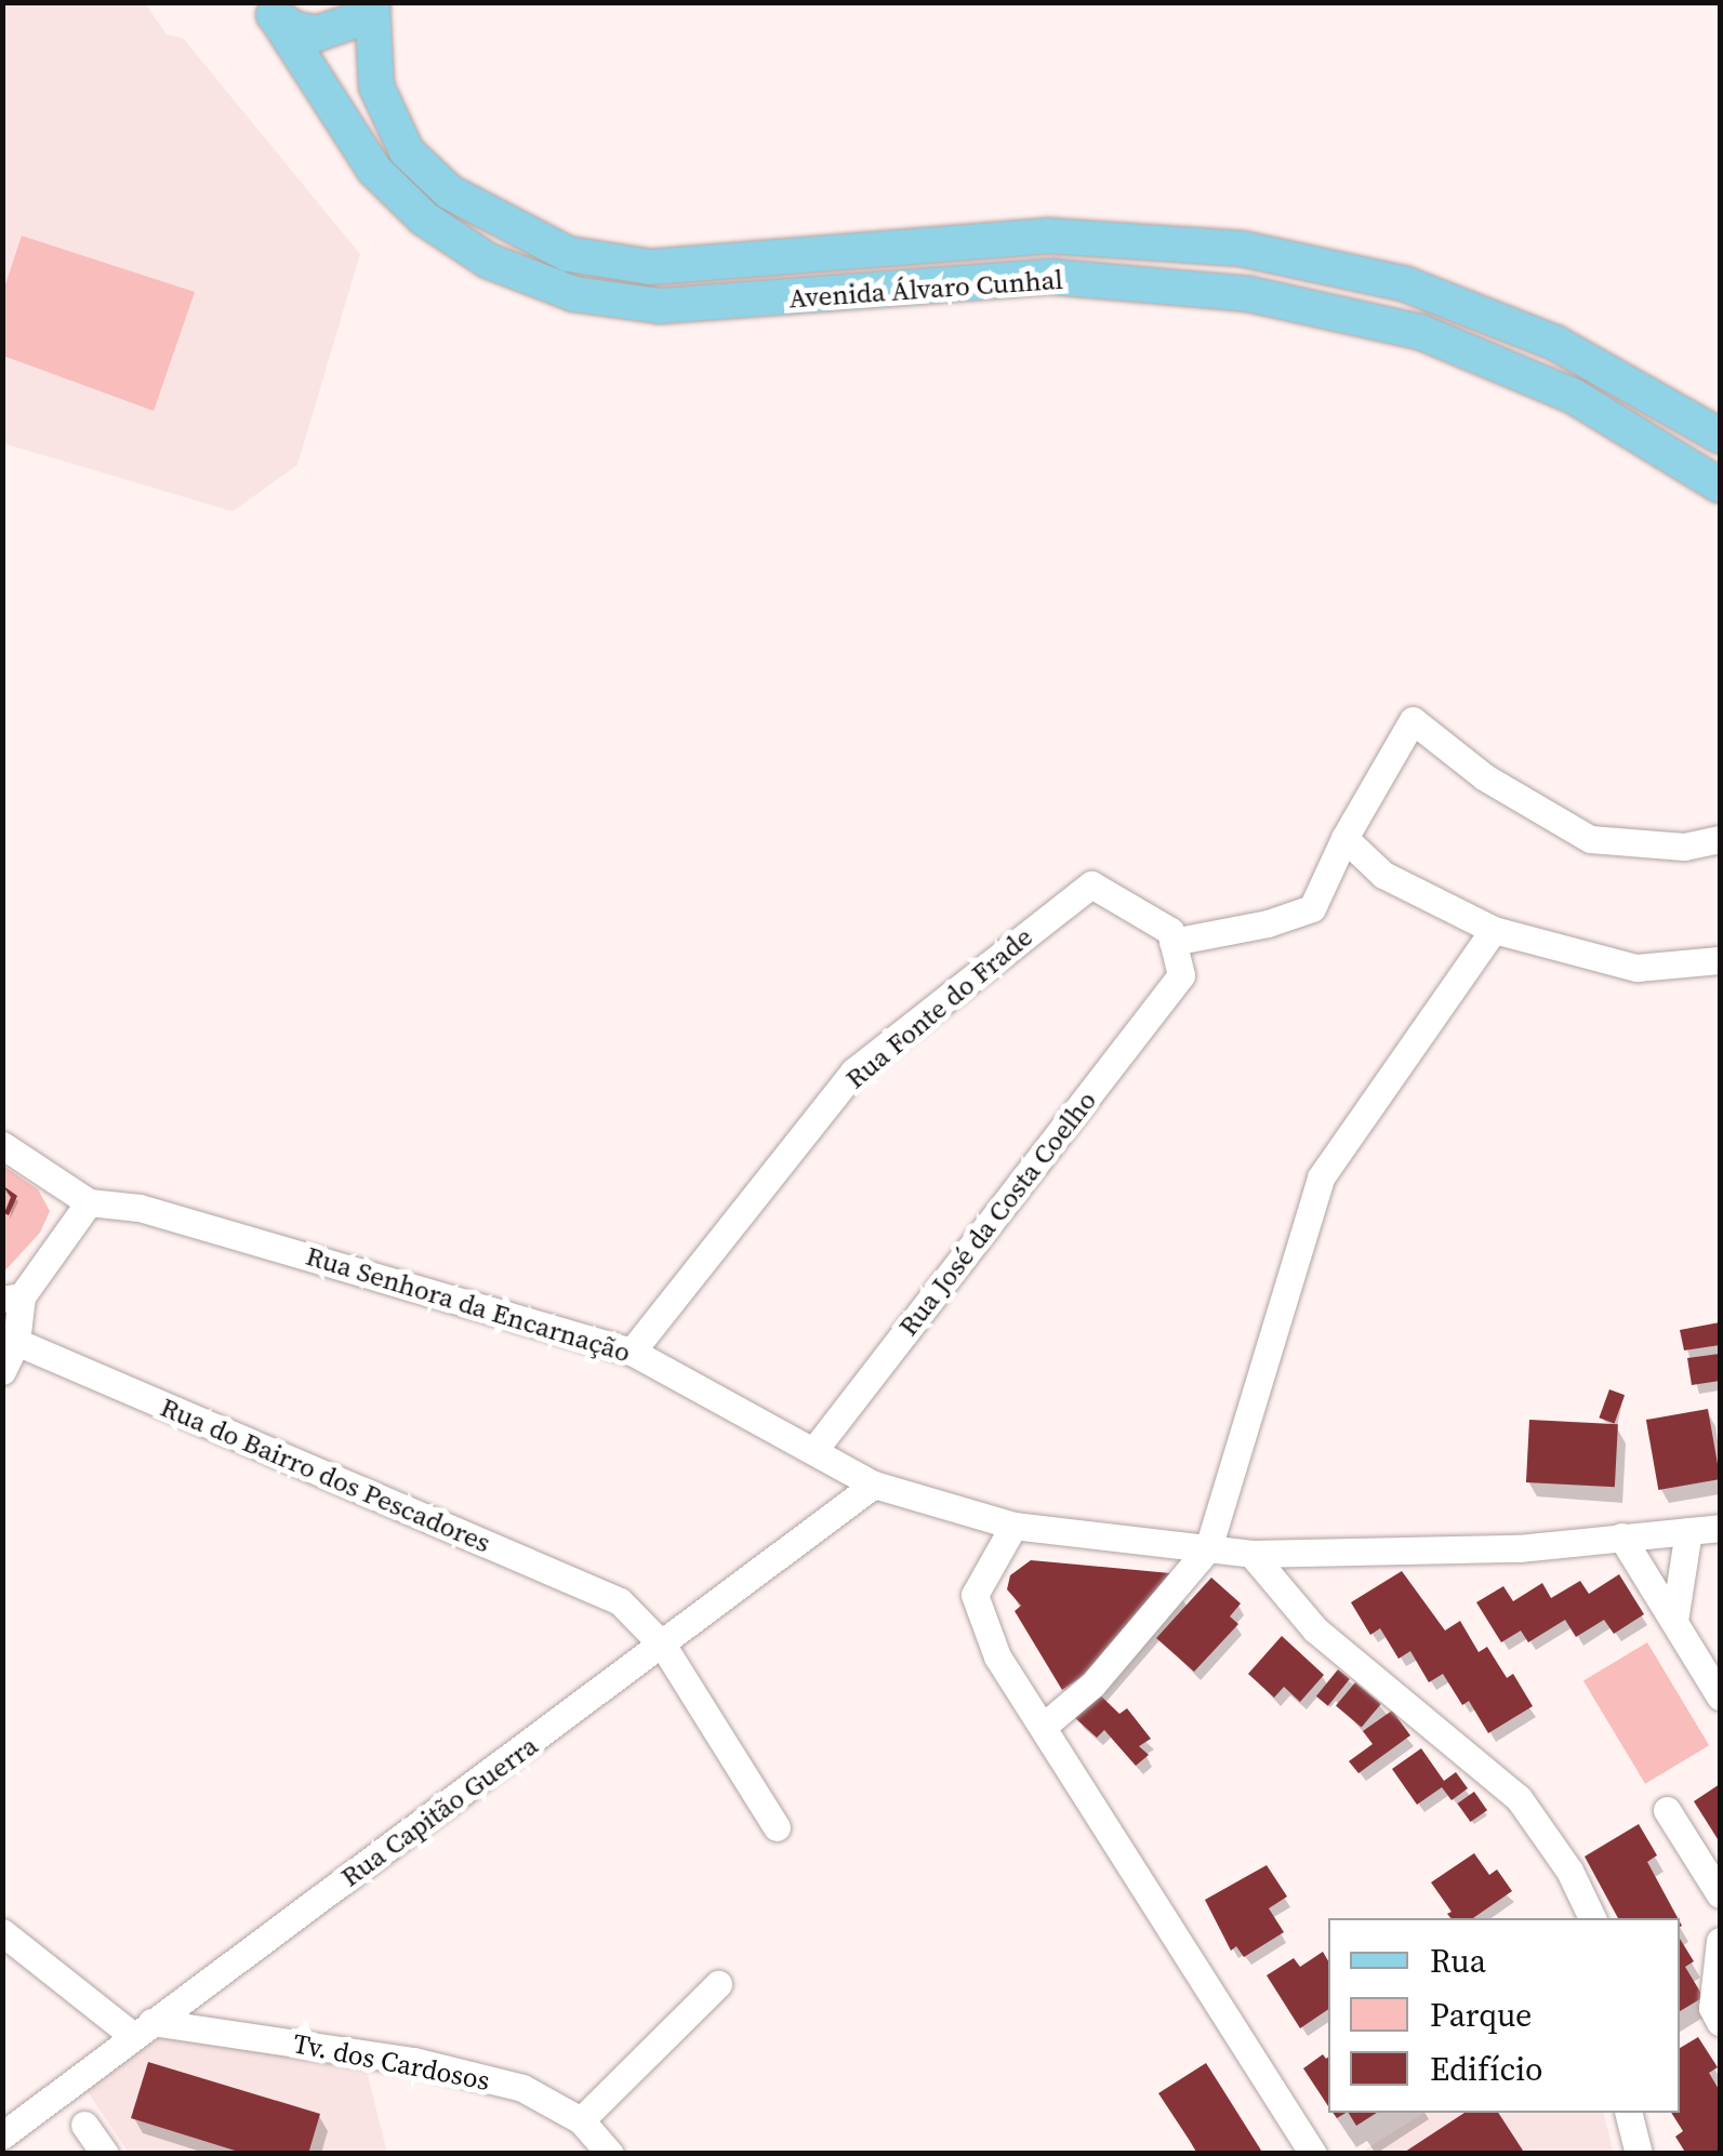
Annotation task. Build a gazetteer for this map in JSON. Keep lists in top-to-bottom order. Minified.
{"streets":{"main road":["Avenida Álvaro Cunhal"],"street":["Rua Fonte do Frade","Rua José da Costa Coelho","Rua Senhora da Encarnação","Rua do Bairro dos Pescadores","Rua Capitão Guerra","Tv. dos Cardosos"]},"crossings":[["Rua Fonte do Frade","Rua José da Costa Coelho"],["Rua Fonte do Frade","Rua Senhora da Encarnação"],["Rua José da Costa Coelho","Rua Senhora da Encarnação"],["Rua Senhora da Encarnação","Rua Capitão Guerra"],["Rua do Bairro dos Pescadores","Rua Capitão Guerra"],["Rua Capitão Guerra","Tv. dos Cardosos"]],"legend":["Rua","Parque","Edifício"]}
